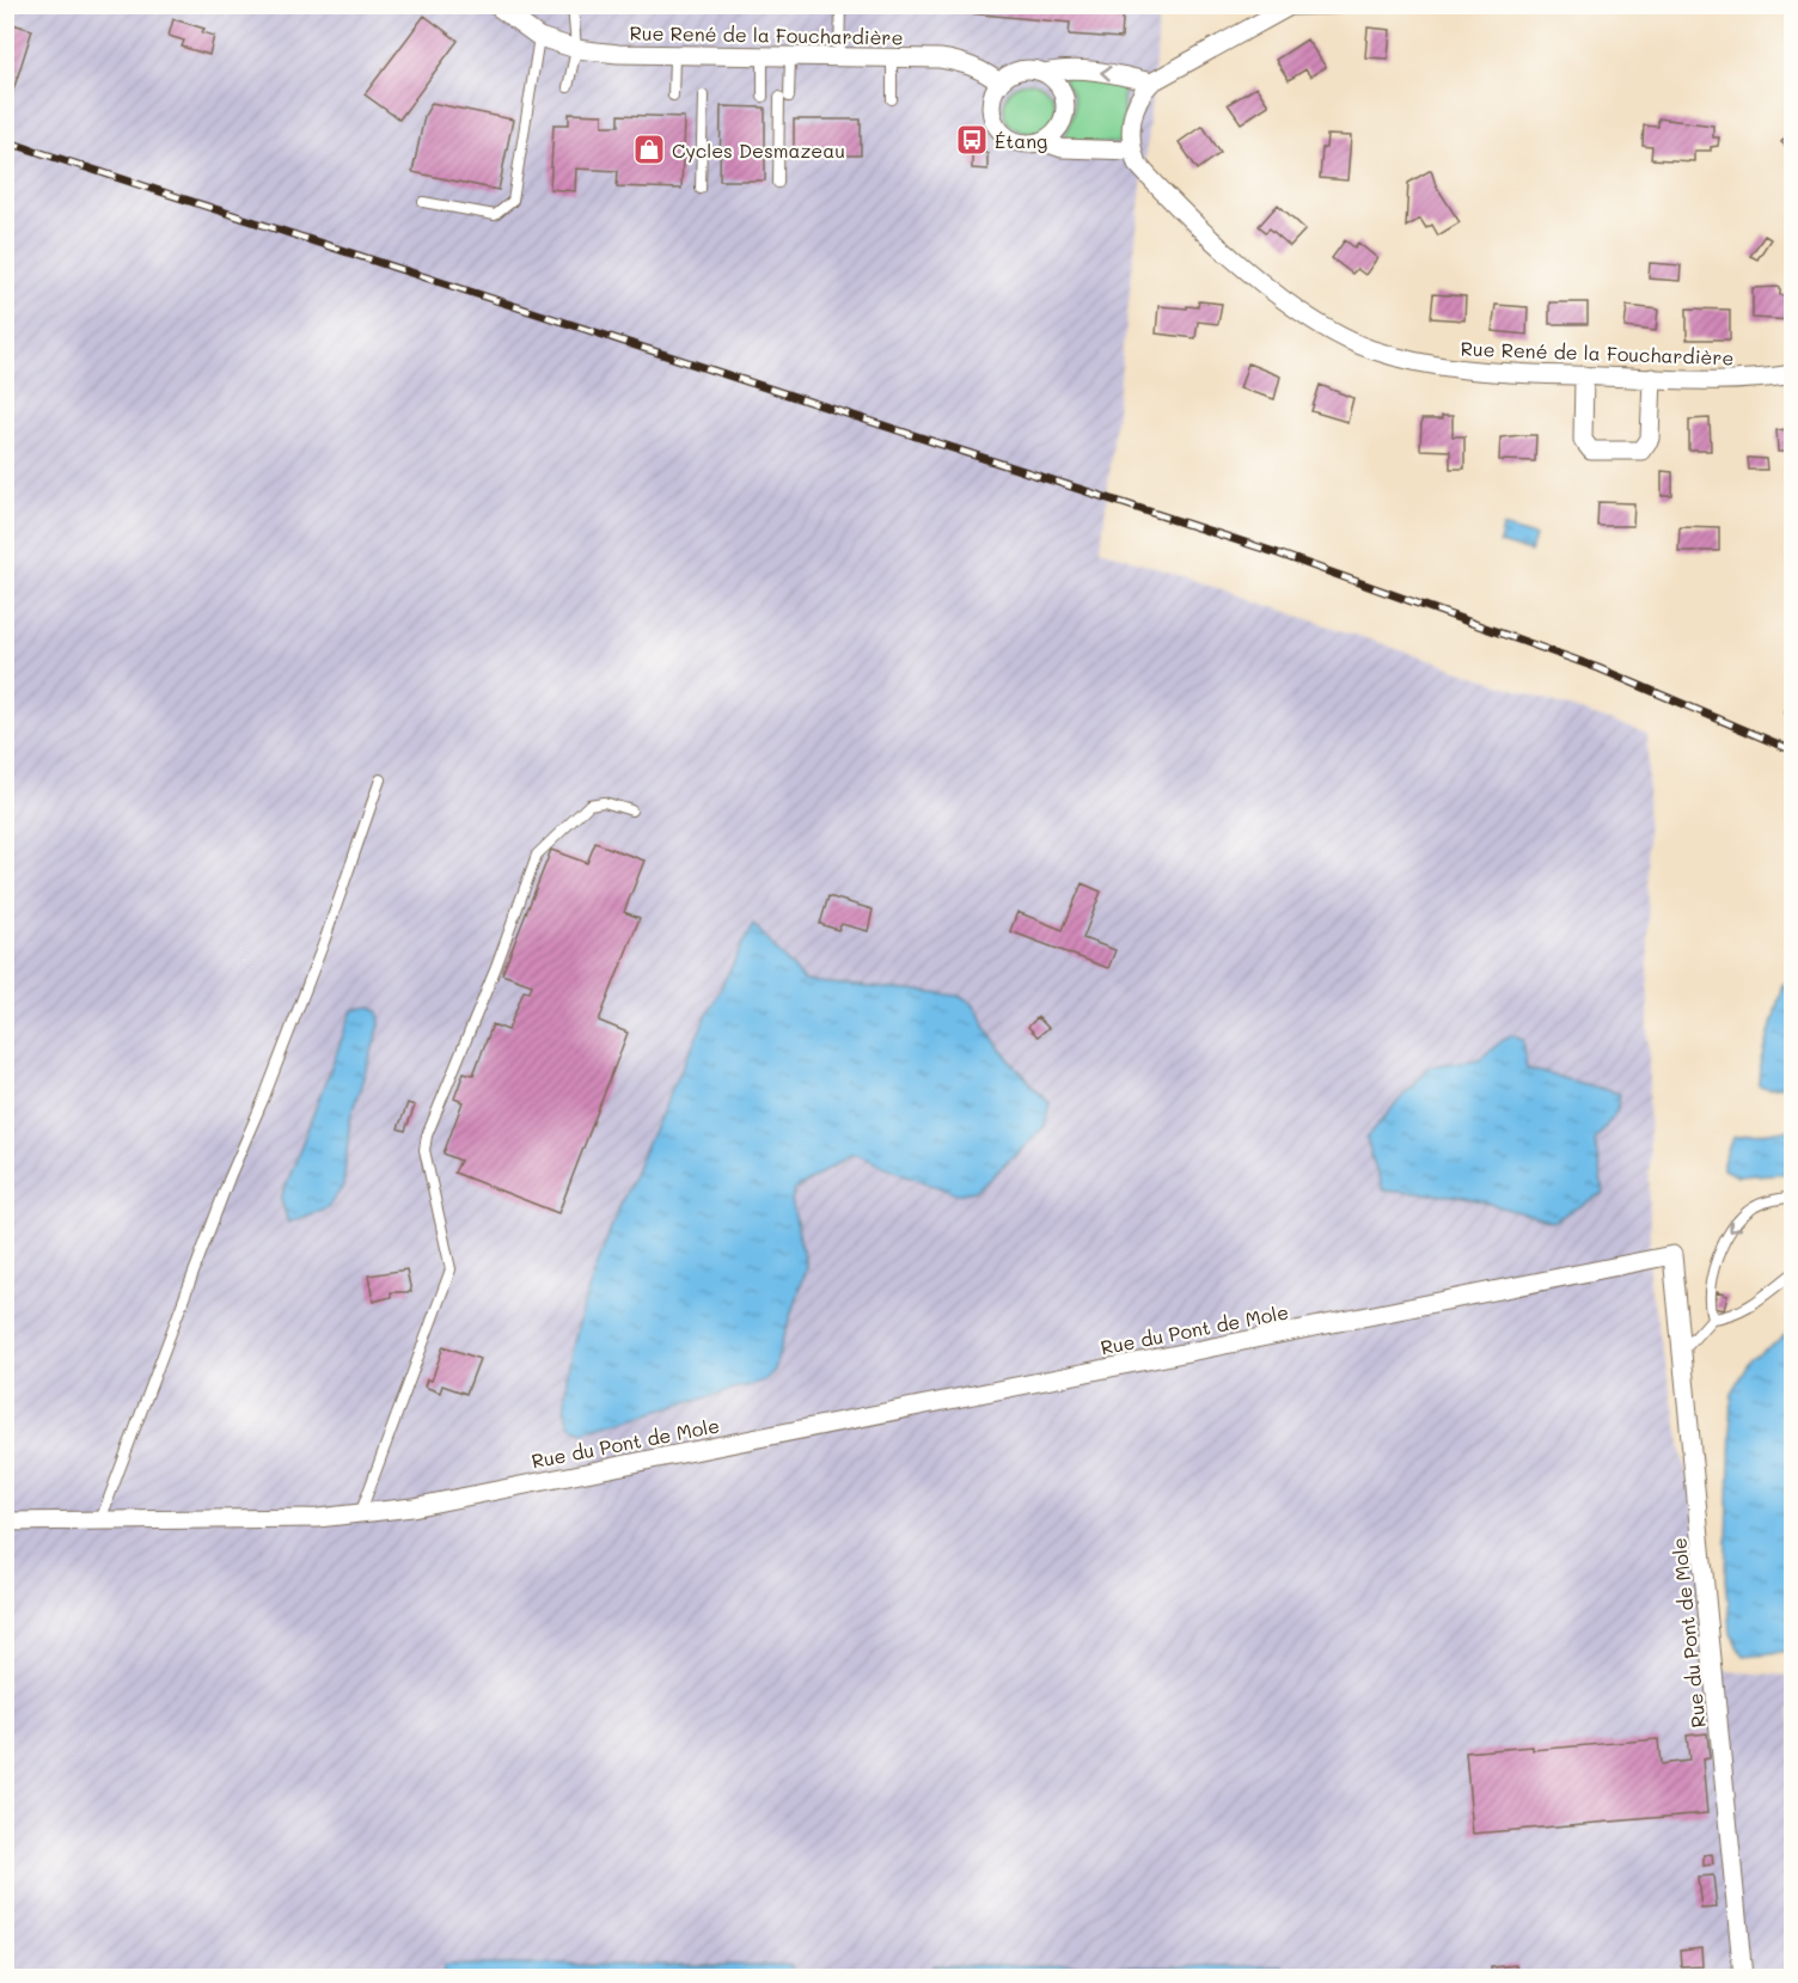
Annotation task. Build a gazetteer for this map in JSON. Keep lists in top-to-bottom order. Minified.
{"streets":{"street":["Rue René de la Fouchardière","Rue du Pont de Mole"]},"places":{"bus stop":["Étang"],"shop":["Cycles Desmazeau"]}}
